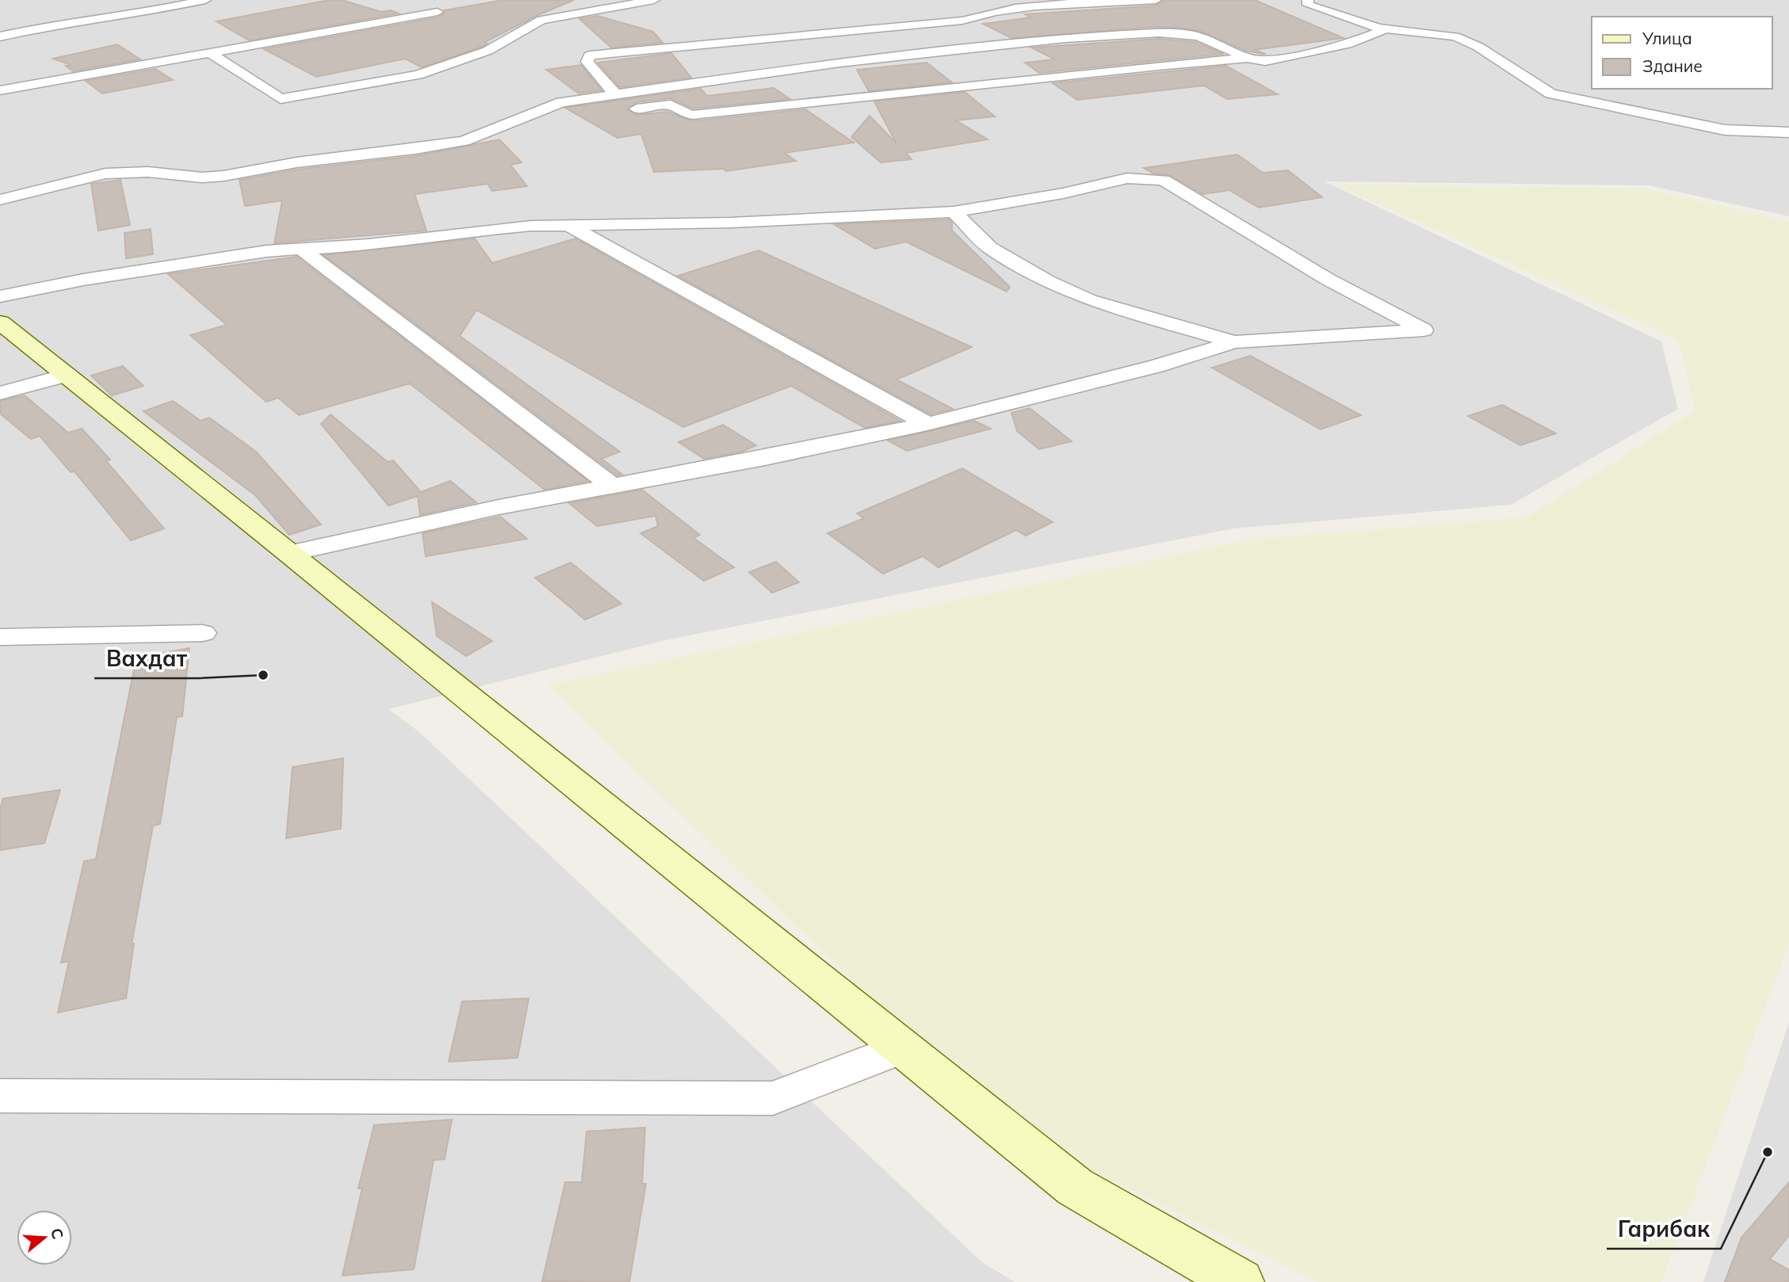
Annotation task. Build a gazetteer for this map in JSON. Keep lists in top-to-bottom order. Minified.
{"places":["Вахдат","Гарибак"],"legend":["Улица","Здание"],"north":"right"}
